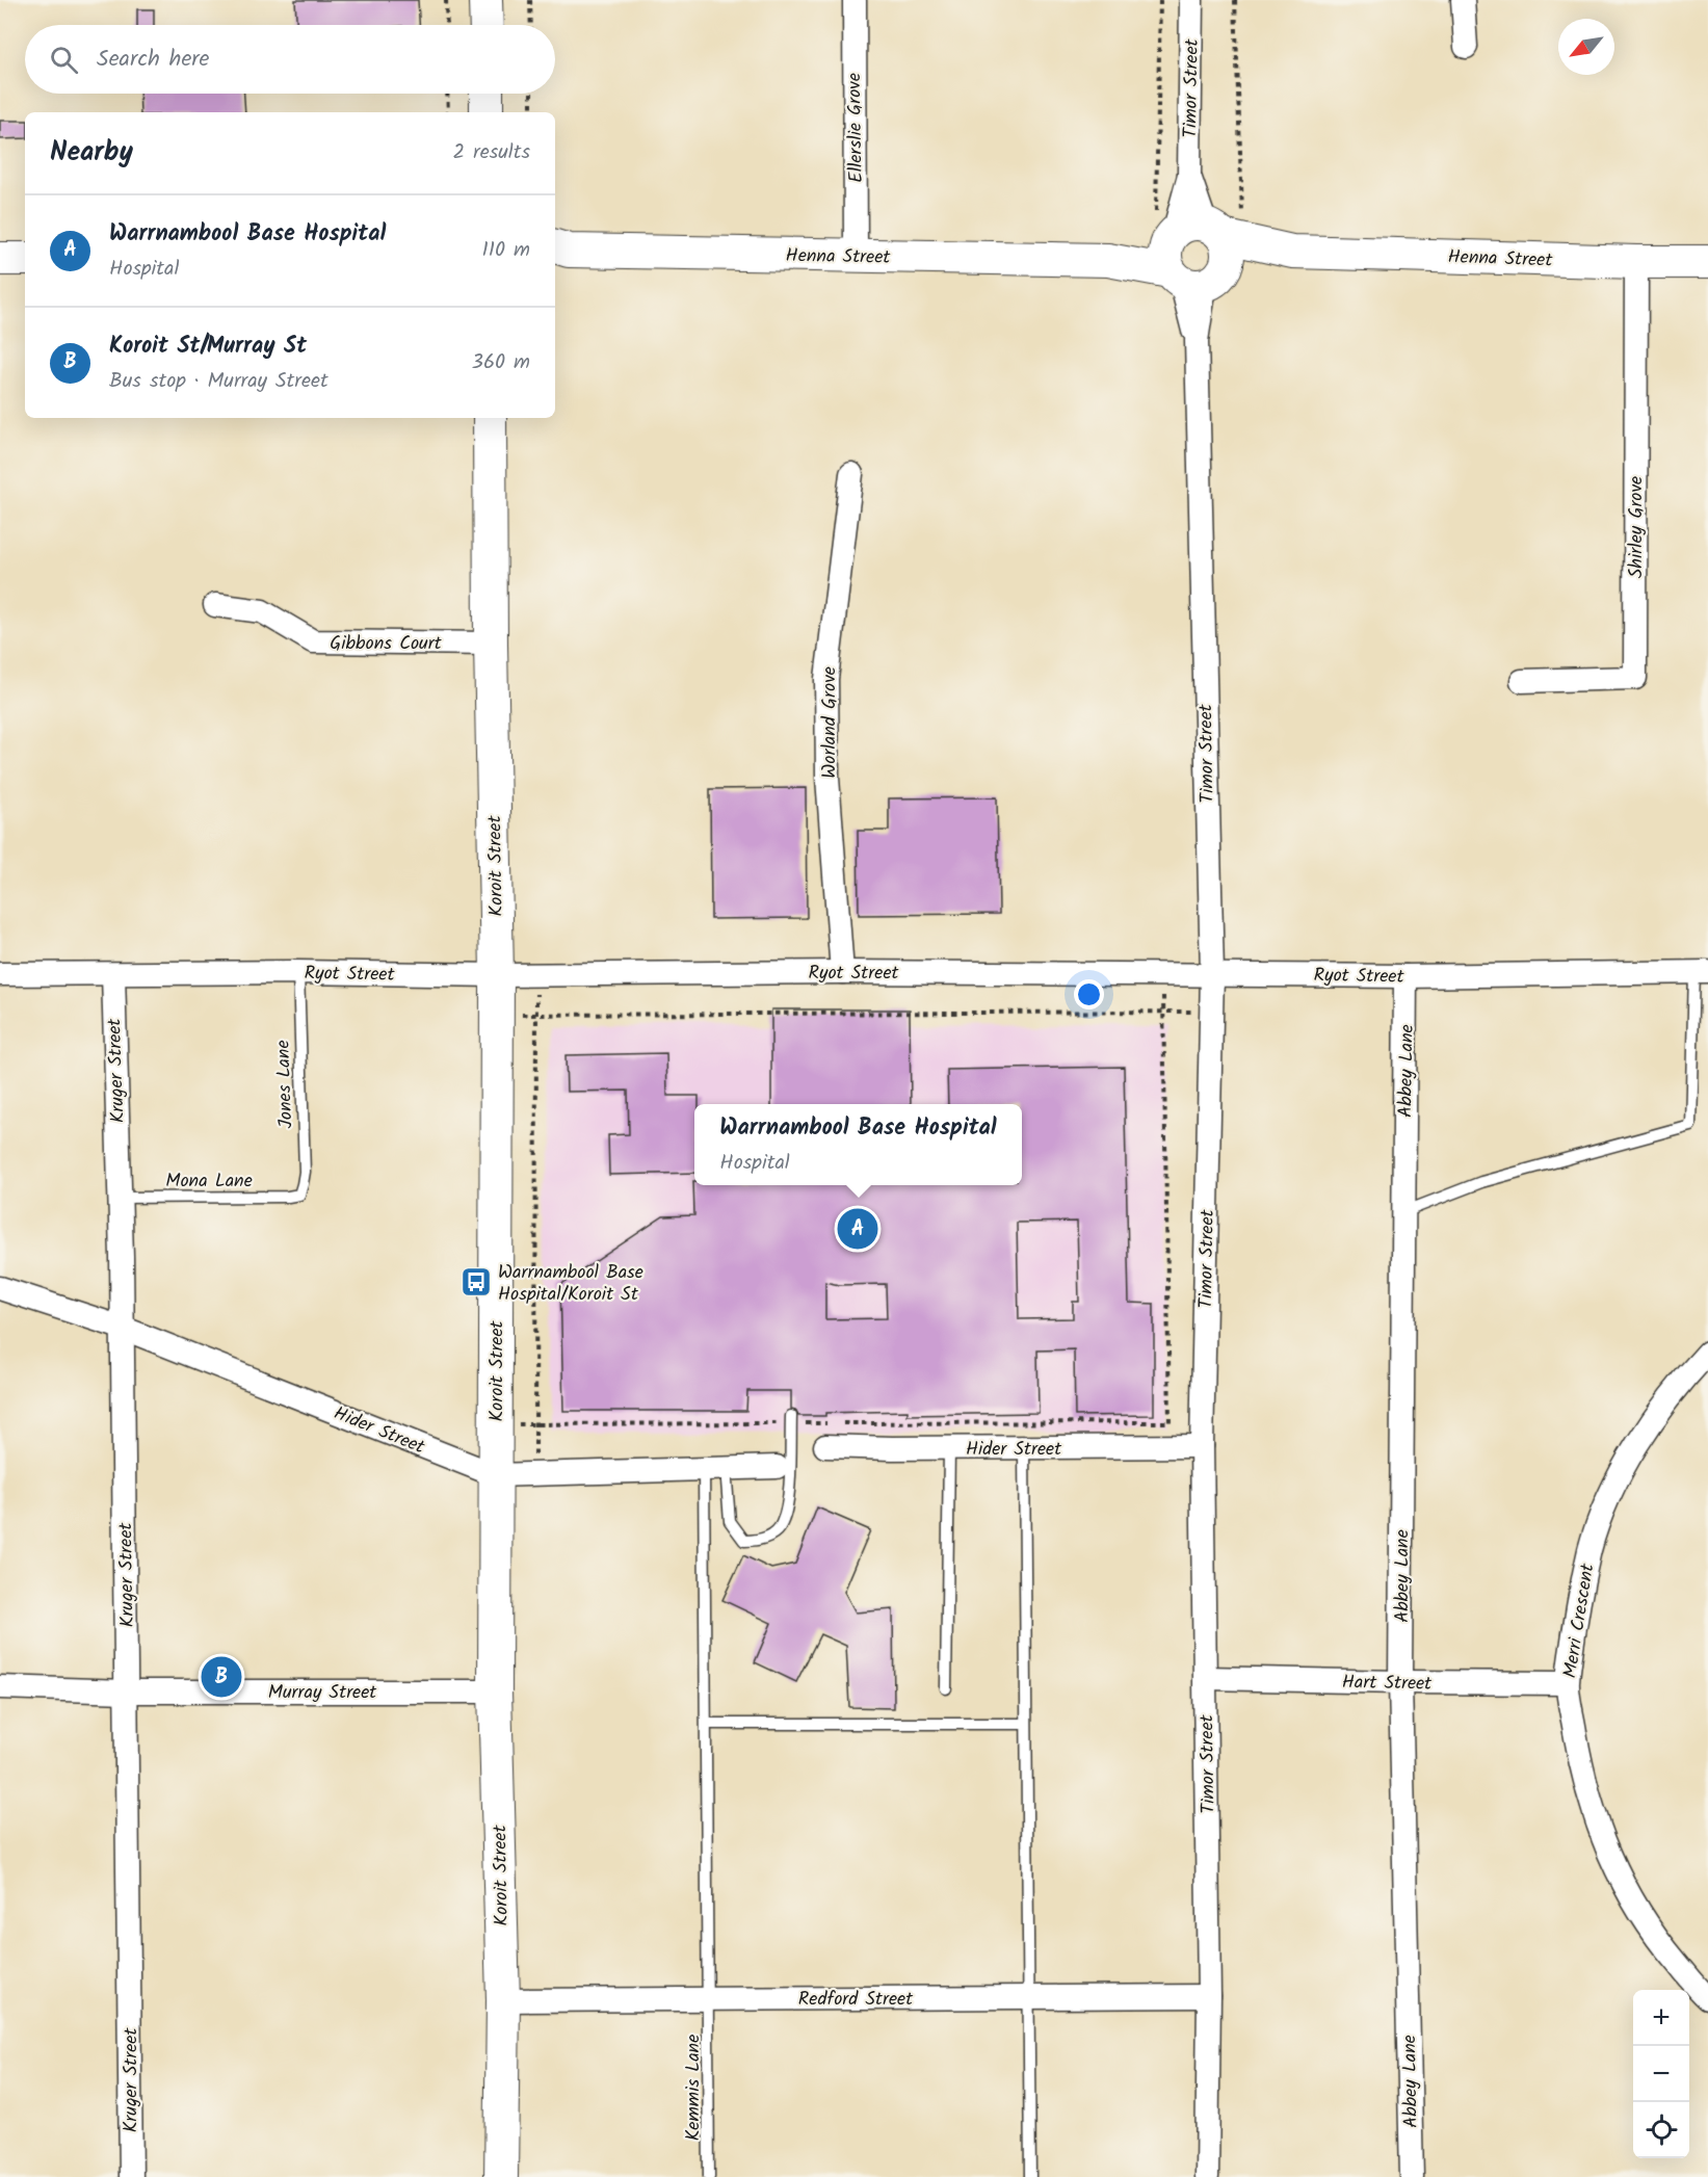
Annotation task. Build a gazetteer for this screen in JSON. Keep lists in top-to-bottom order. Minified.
{"streets":{"street":["Timor Street","Ellerslie Grove","Henna Street","Shirley Grove","Gibbons Court","Worland Grove","Koroit Street","Ryot Street","Kruger Street","Abbey Lane","Hider Street","Merri Crescent","Hart Street","Murray Street","Redford Street"],"lane":["Jones Lane","Mona Lane","Kemmis Lane"]},"crossings":[["Timor Street","Henna Street"],["Timor Street","Ryot Street"],["Timor Street","Hider Street"],["Timor Street","Hart Street"],["Timor Street","Redford Street"],["Ellerslie Grove","Henna Street"],["Henna Street","Shirley Grove"],["Gibbons Court","Koroit Street"],["Worland Grove","Ryot Street"],["Koroit Street","Ryot Street"],["Koroit Street","Hider Street"],["Koroit Street","Murray Street"],["Koroit Street","Redford Street"],["Ryot Street","Kruger Street"],["Ryot Street","Abbey Lane"],["Ryot Street","Jones Lane"],["Kruger Street","Mona Lane"],["Kruger Street","Hider Street"],["Kruger Street","Murray Street"],["Abbey Lane","Hart Street"],["Jones Lane","Mona Lane"],["Hider Street","Kemmis Lane"],["Merri Crescent","Hart Street"],["Redford Street","Kemmis Lane"]],"places":{"bus stop":["Warrnambool Base Hospital/Koroit St"]},"north":"bottom left","page":{"search":"Search here","heading":["Nearby","2 results"],"list":[{"mark":"A","name":"Warrnambool Base Hospital","note":"Hospital","value":"110 m"},{"mark":"B","name":"Koroit St/Murray St","note":"Bus stop · Murray Street","value":"360 m"}],"popup":["Warrnambool Base Hospital","Hospital"],"pins":["A","B"],"map_buttons":["+","−"]}}
